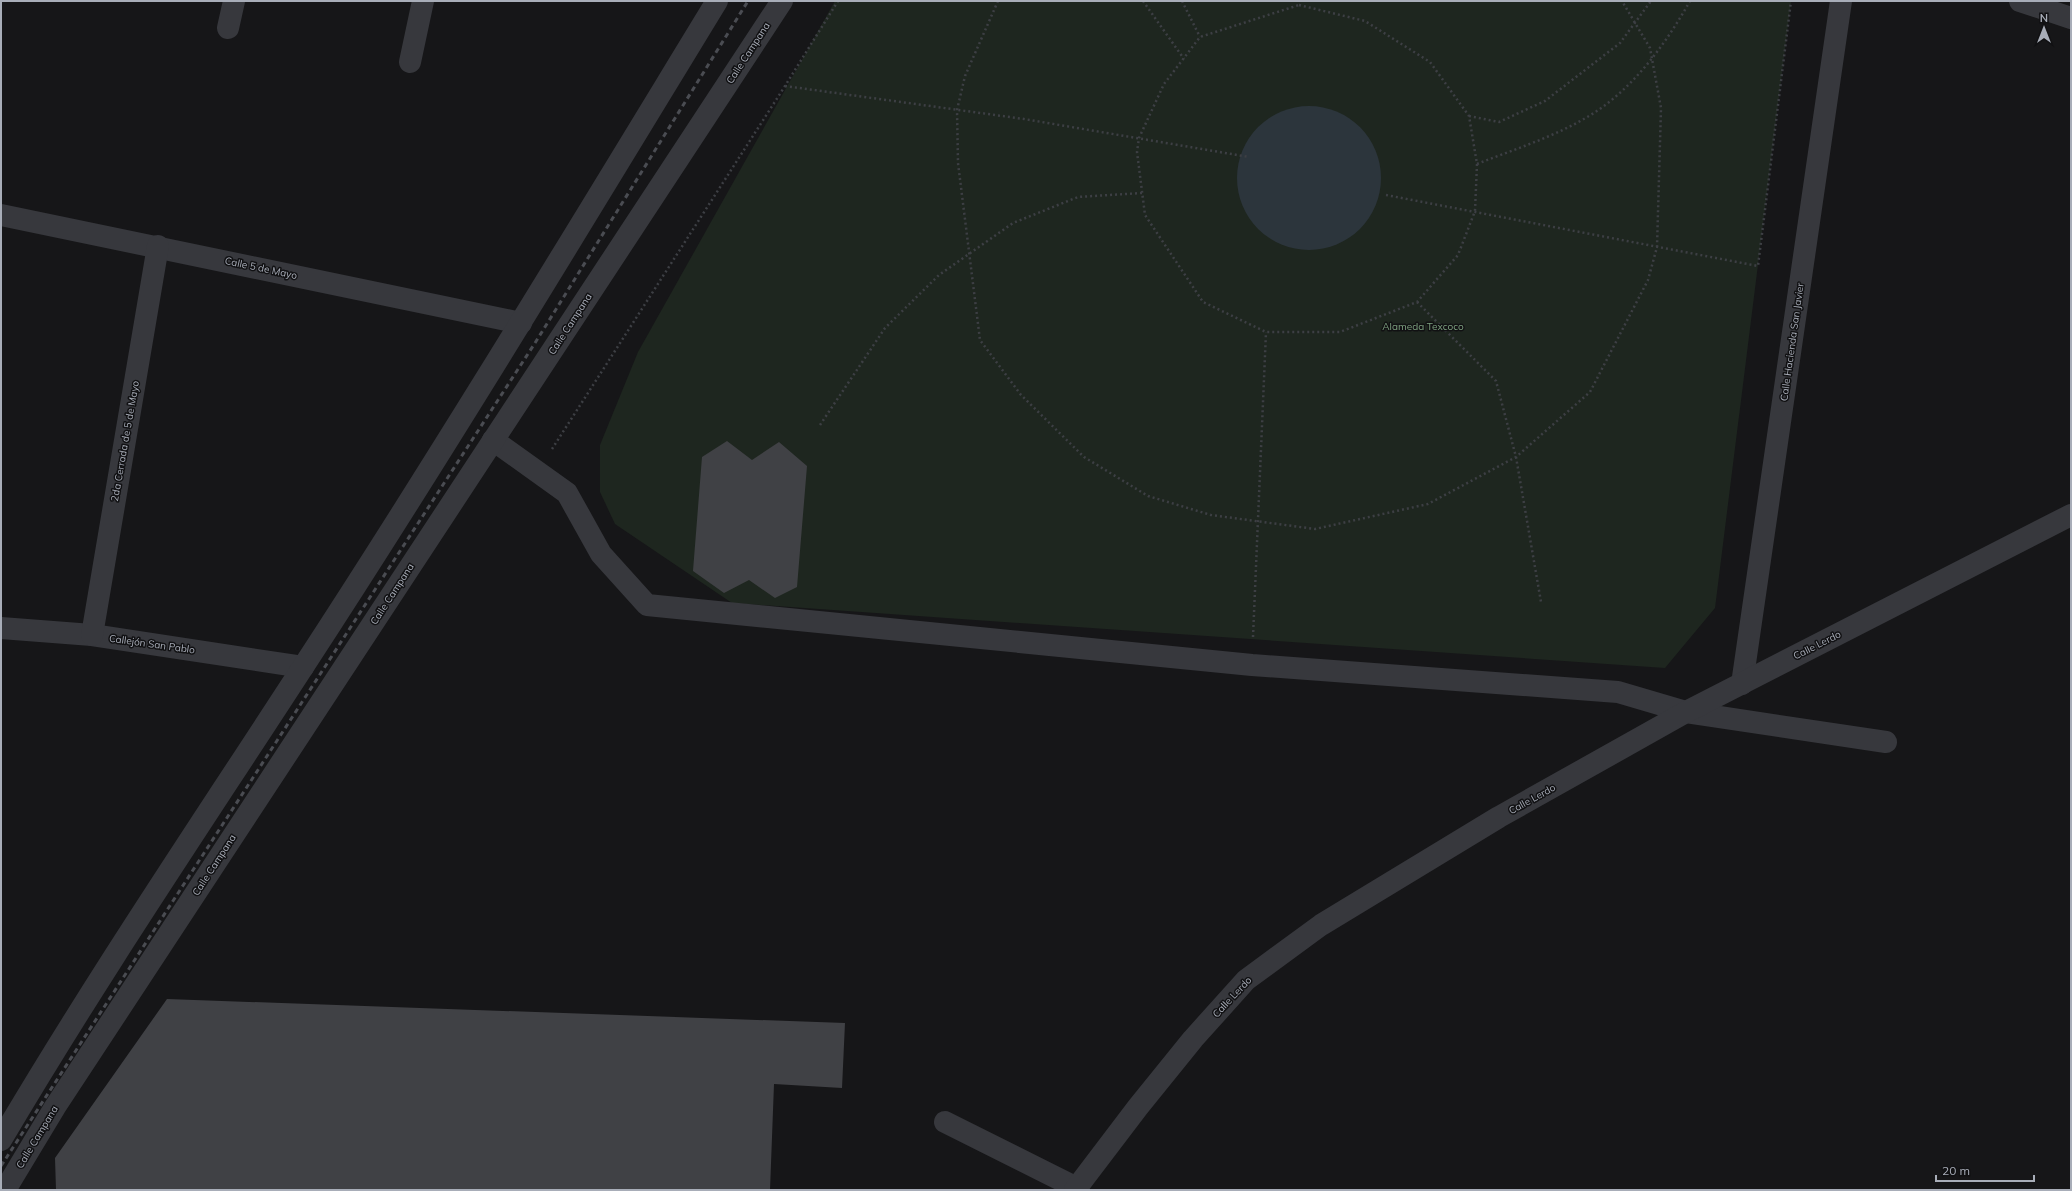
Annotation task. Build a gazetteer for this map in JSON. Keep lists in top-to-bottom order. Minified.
{"streets":{"street":["Calle Campana","Calle 5 de Mayo","Calle Hacienda San Javier","2da Cerrada de 5 de Mayo","Callejón San Pablo","Calle Lerdo"]},"crossings":[["Calle 5 de Mayo","2da Cerrada de 5 de Mayo"],["Calle Hacienda San Javier","Calle Lerdo"],["2da Cerrada de 5 de Mayo","Callejón San Pablo"]],"parks":["Alameda Texcoco"],"scale_bar":"20 m","north":"top"}
